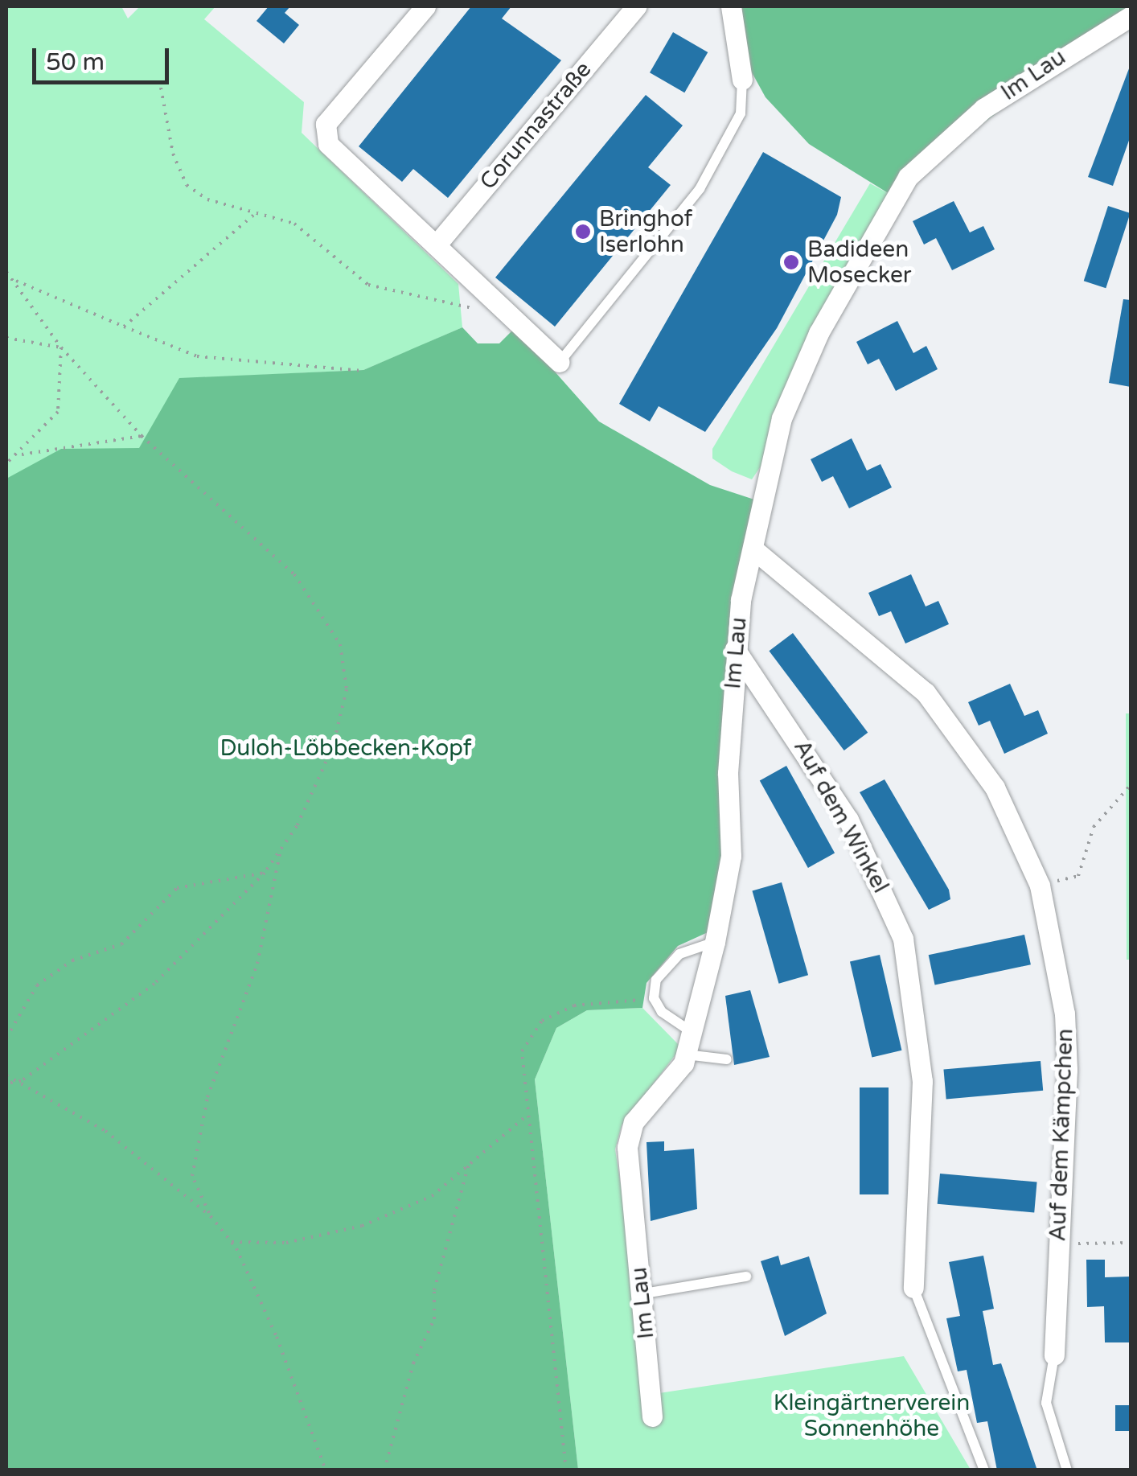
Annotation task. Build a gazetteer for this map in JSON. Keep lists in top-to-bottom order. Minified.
{"streets":{"street":["Im Lau","Corunnastraße","Auf dem Winkel","Auf dem Kämpchen"]},"crossings":[["Im Lau","Auf dem Winkel"],["Im Lau","Auf dem Kämpchen"]],"parks":["Duloh-Löbbecken-Kopf","Kleingärtnerverein Sonnenhöhe"],"places":["Bringhof Iserlohn","Badideen Mosecker"],"scale_bar":"50 m"}
